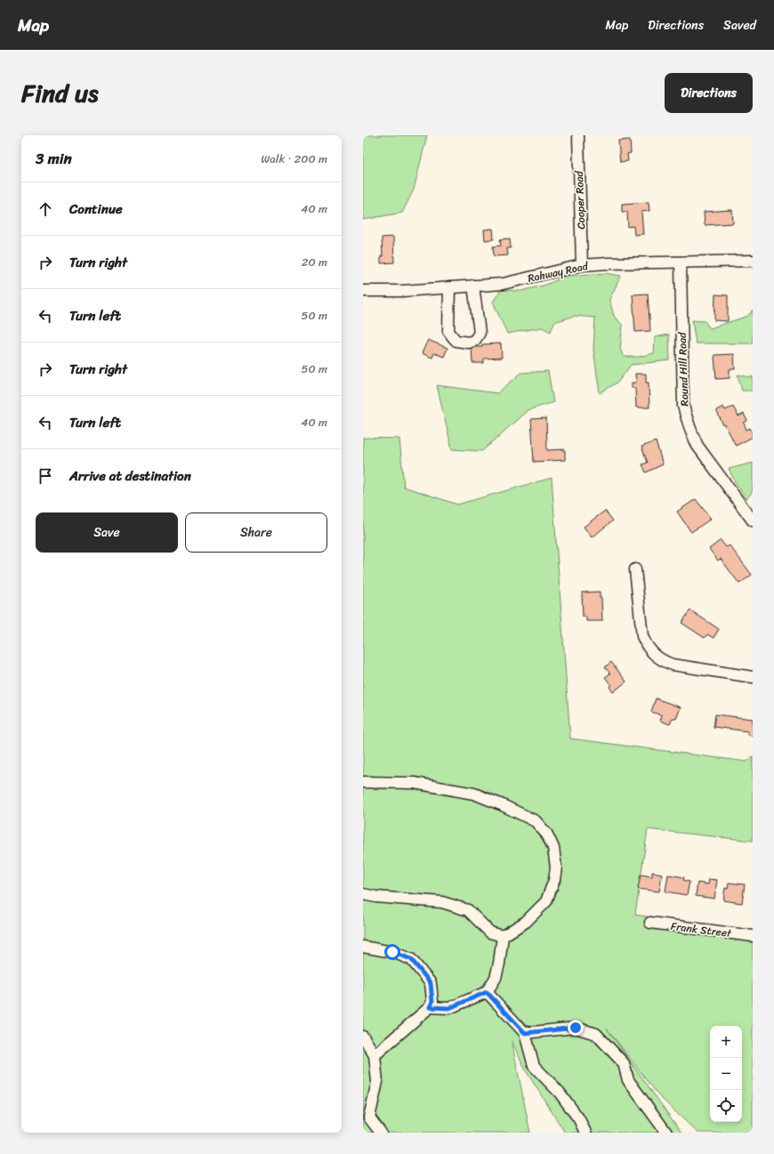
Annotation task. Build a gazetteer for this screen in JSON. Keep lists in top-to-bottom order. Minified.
{"streets":{"street":["Cooper Road","Rahway Road","Round Hill Road","Frank Street"]},"crossings":[["Cooper Road","Rahway Road"],["Rahway Road","Round Hill Road"]],"page":{"header":"Map","nav":["Map","Directions","Saved"],"title":"Find us","buttons":["Directions",["Save","Share"]],"heading":["3 min","Walk · 200 m"],"list":[["Continue","40 m"],["Turn right","20 m"],["Turn left","50 m"],["Turn right","50 m"],["Turn left","40 m"],"Arrive at destination"],"map_buttons":["+","−"]}}
